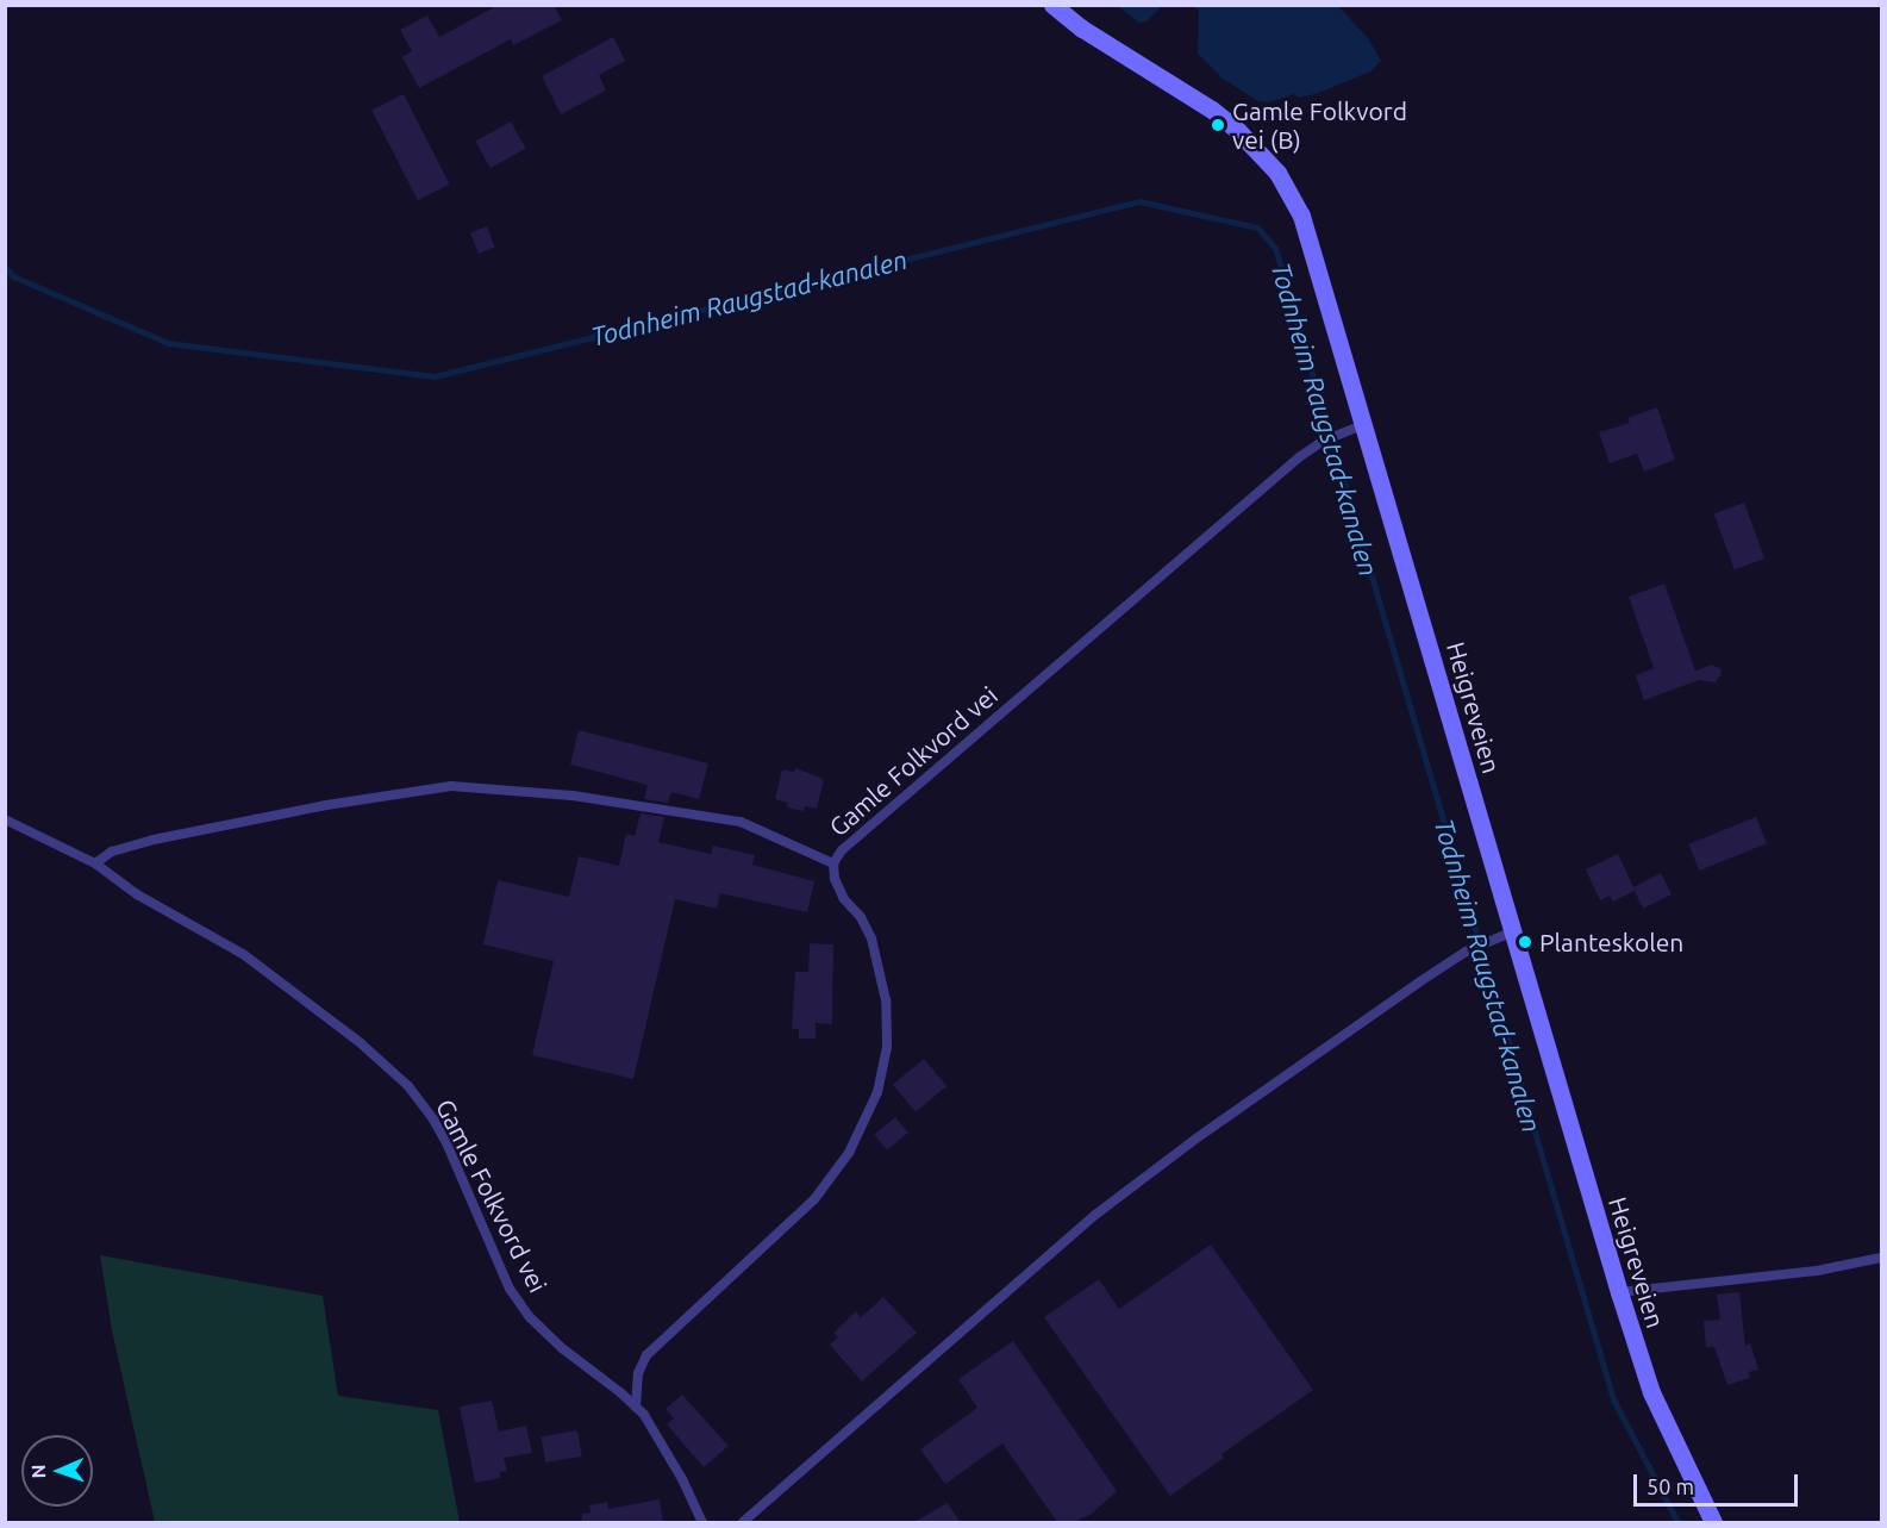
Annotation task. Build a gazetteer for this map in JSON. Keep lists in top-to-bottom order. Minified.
{"streets":{"main road":["Heigreveien"],"lane":["Gamle Folkvord vei"]},"crossings":[["Heigreveien","Gamle Folkvord vei"]],"water":["Todnheim Raugstad-kanalen"],"places":["Gamle Folkvord vei (B)","Planteskolen"],"scale_bar":"50 m","north":"left"}
